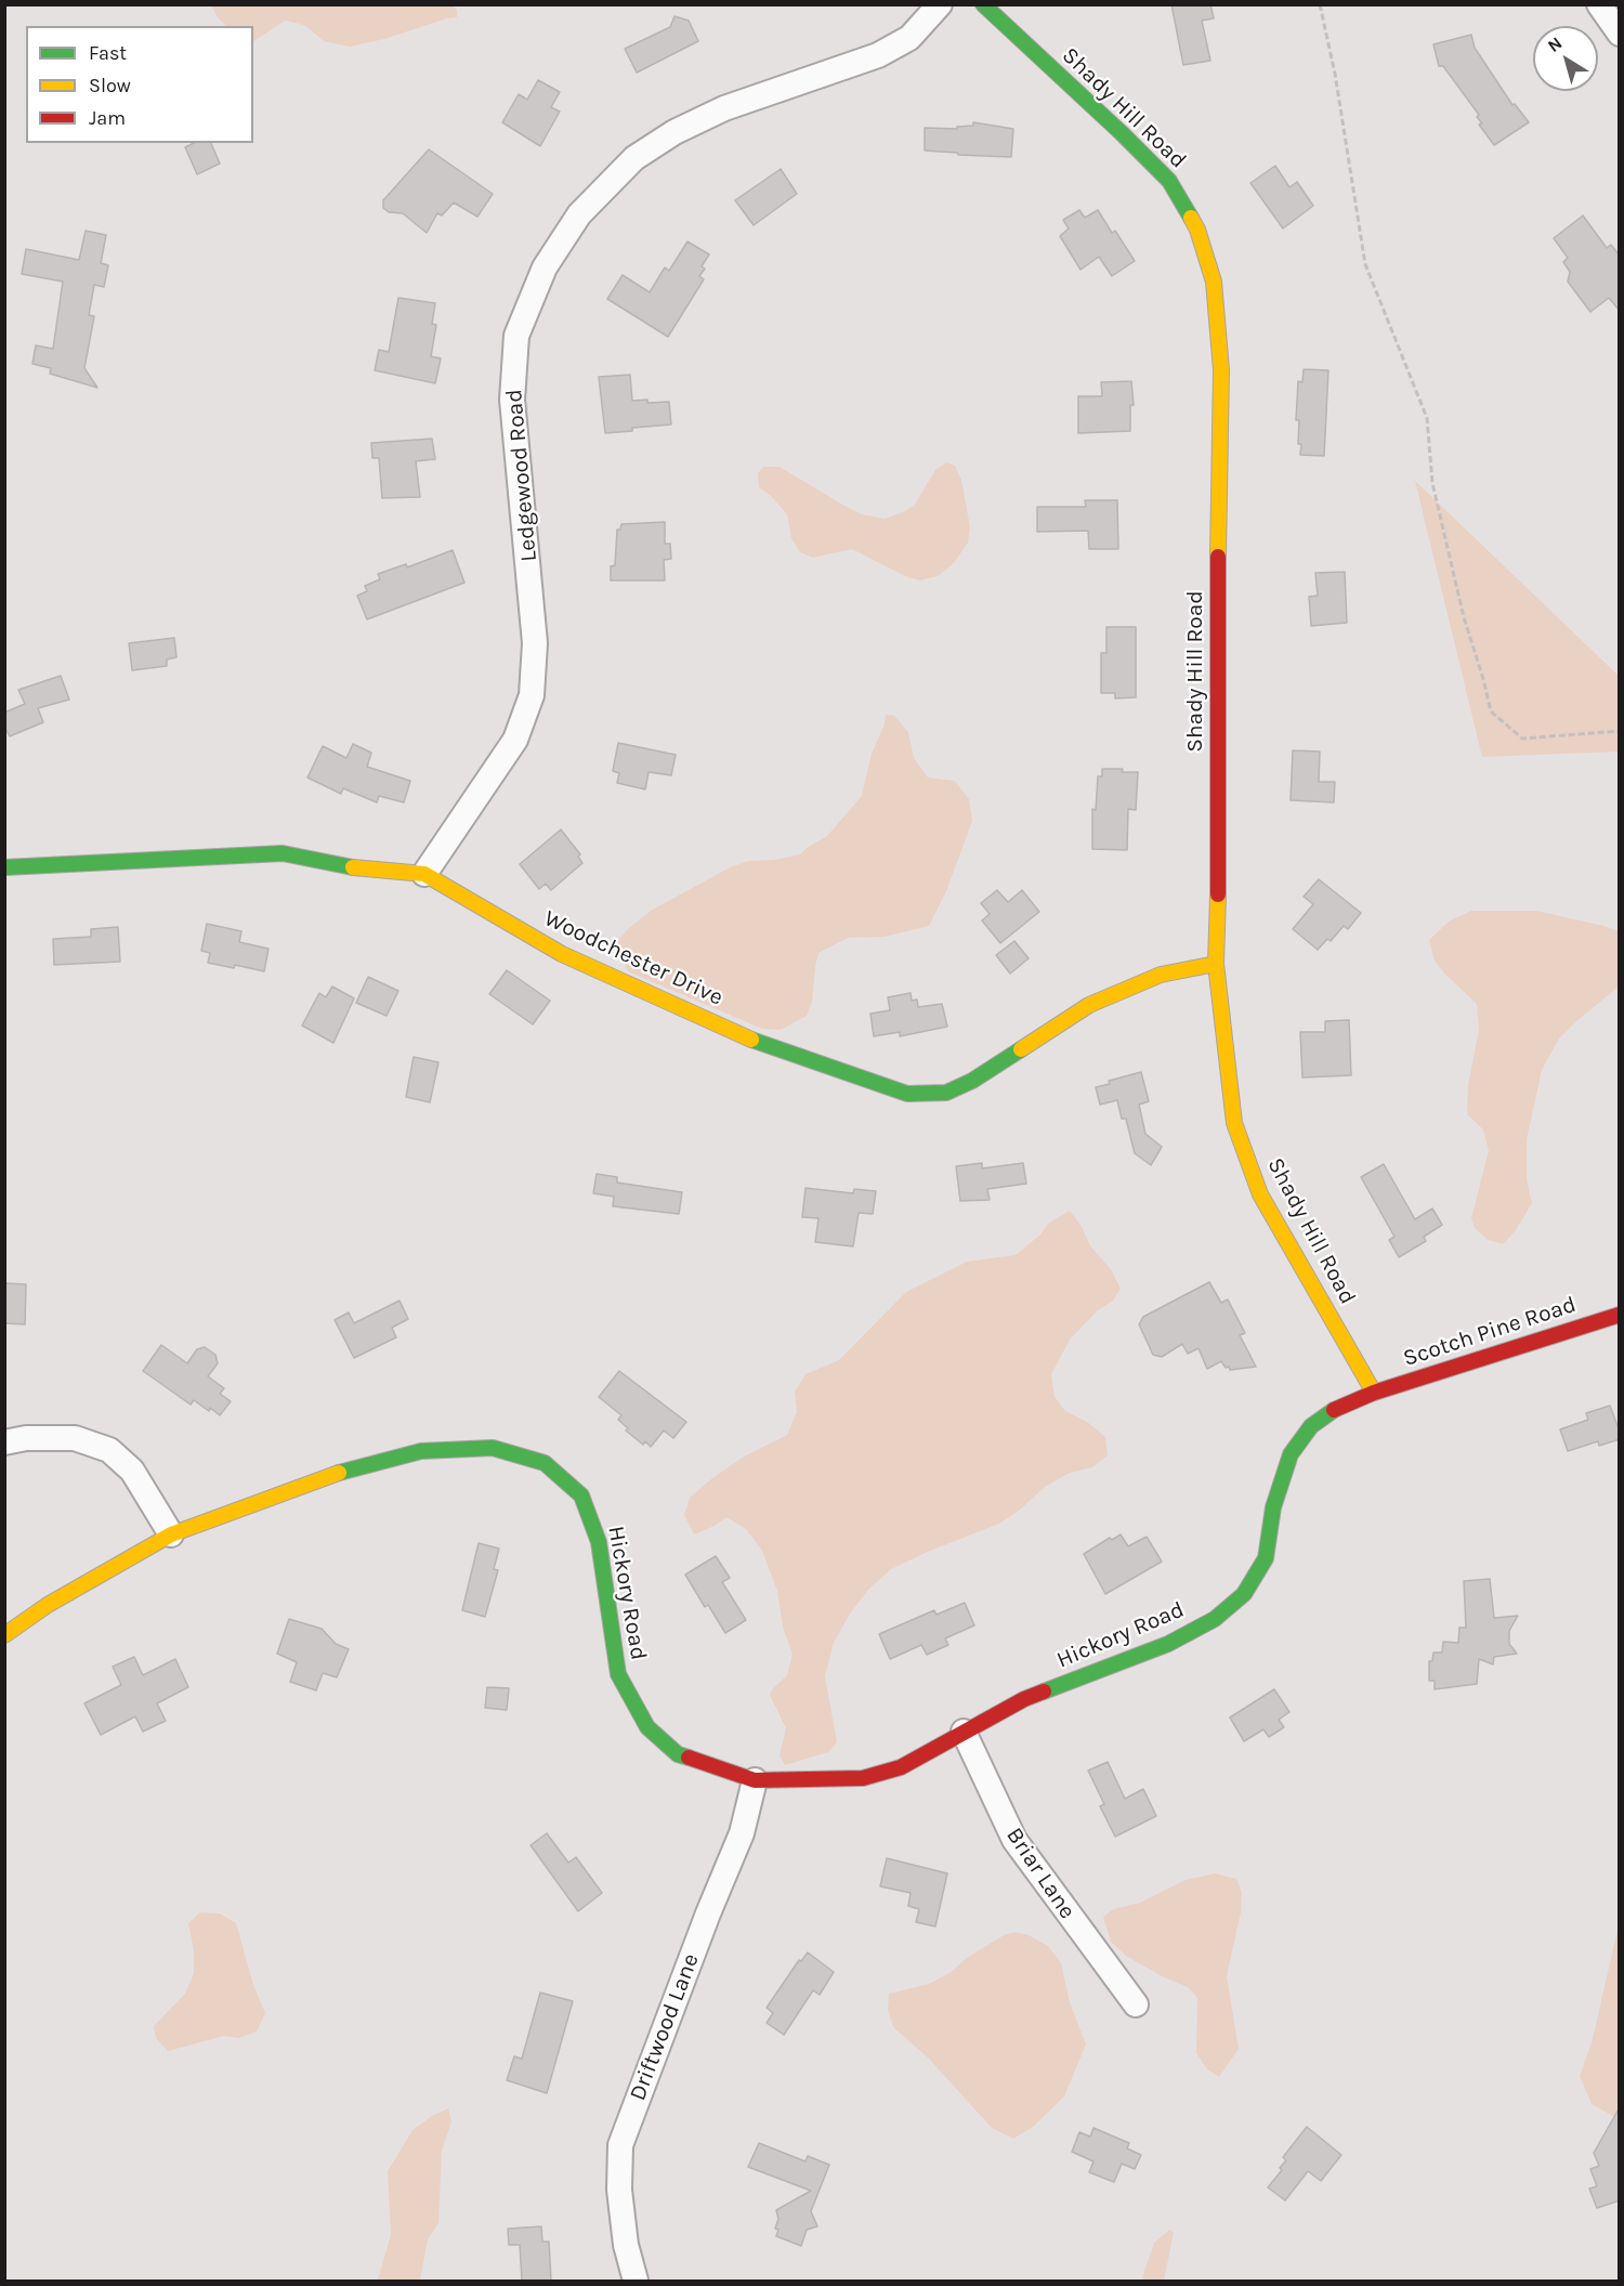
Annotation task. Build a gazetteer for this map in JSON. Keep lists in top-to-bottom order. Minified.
{"streets":{"street":["Shady Hill Road","Ledgewood Road","Woodchester Drive","Scotch Pine Road","Hickory Road","Briar Lane","Driftwood Lane"]},"crossings":[["Shady Hill Road","Woodchester Drive"],["Shady Hill Road","Scotch Pine Road"],["Shady Hill Road","Hickory Road"],["Ledgewood Road","Woodchester Drive"],["Scotch Pine Road","Hickory Road"],["Hickory Road","Briar Lane"],["Hickory Road","Driftwood Lane"]],"legend":["Fast","Slow","Jam"],"north":"top left"}
